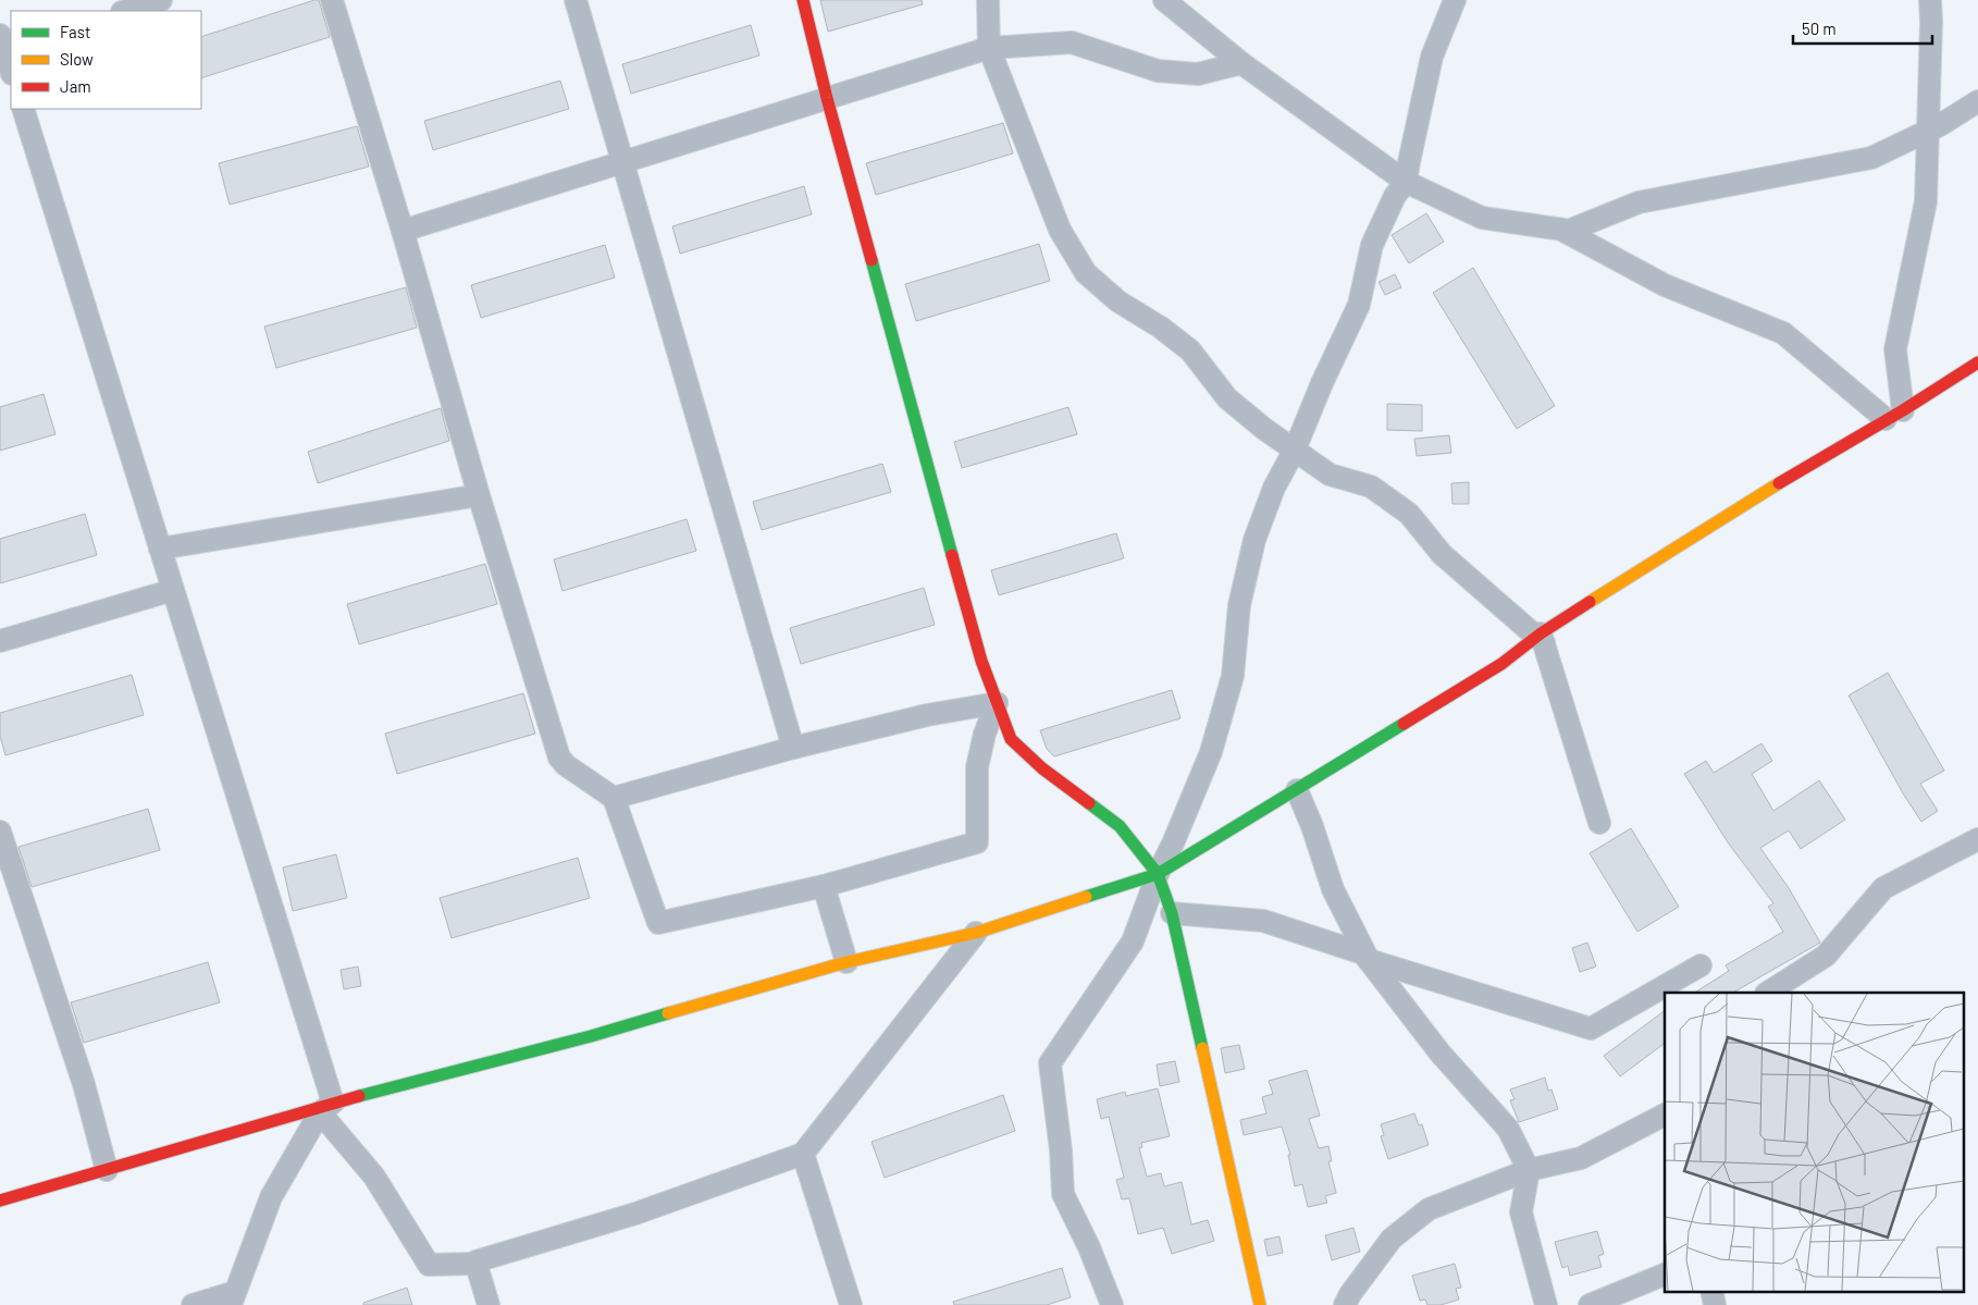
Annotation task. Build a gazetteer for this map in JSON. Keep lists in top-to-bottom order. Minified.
{"legend":["Fast","Slow","Jam"],"scale_bar":"50 m"}
